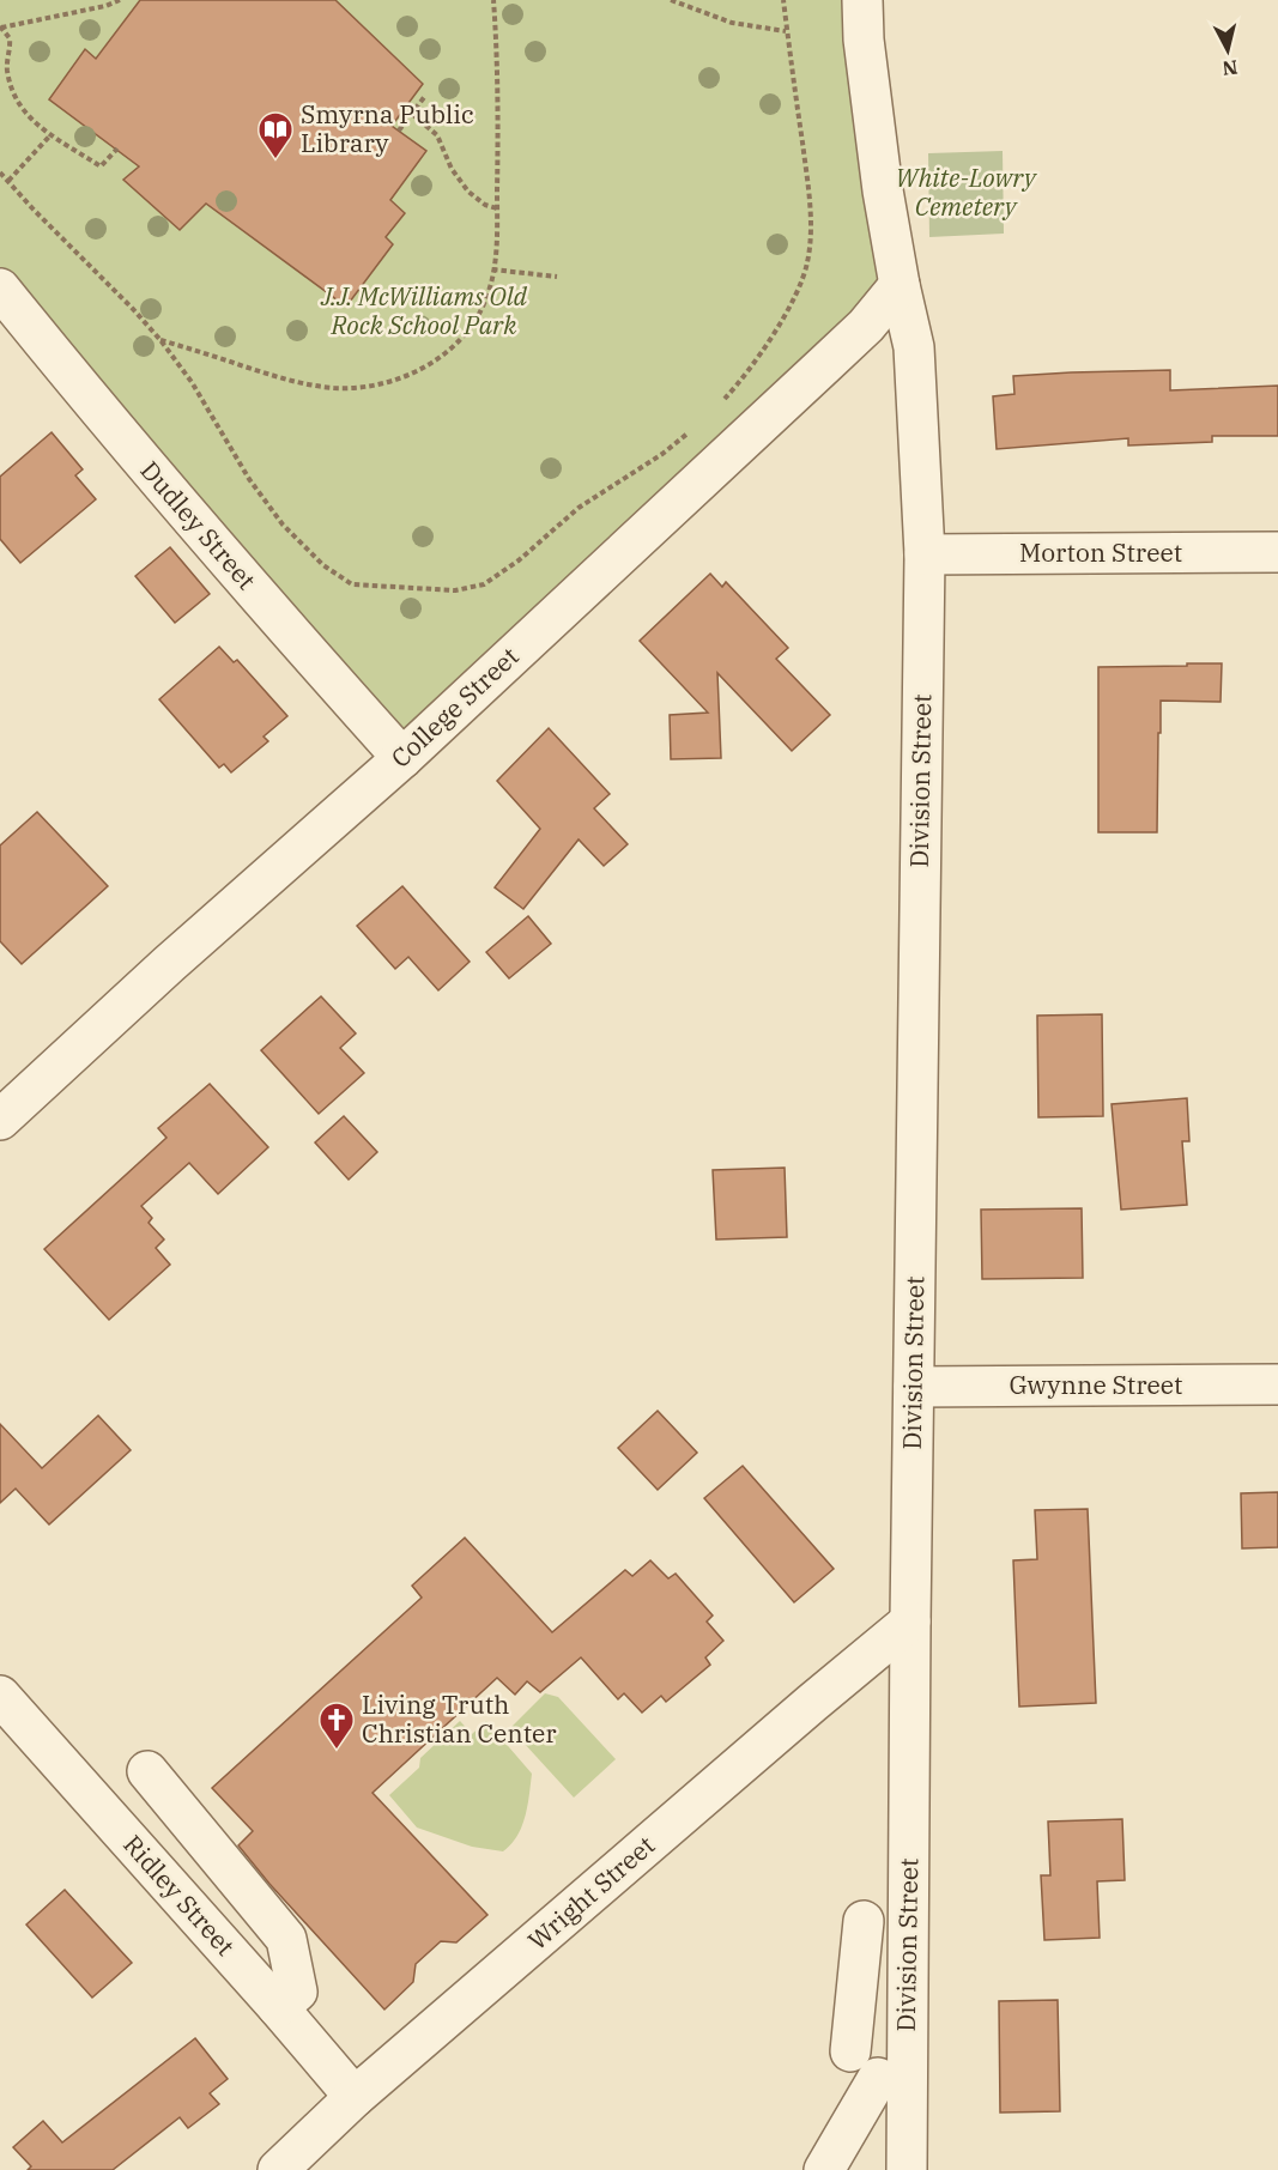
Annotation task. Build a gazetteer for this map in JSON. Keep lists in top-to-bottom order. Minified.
{"streets":{"street":["Dudley Street","Morton Street","College Street","Division Street","Gwynne Street","Wright Street","Ridley Street"]},"crossings":[["Dudley Street","College Street"],["Morton Street","Division Street"],["Division Street","Gwynne Street"],["Division Street","Wright Street"],["Wright Street","Ridley Street"]],"parks":["White-Lowry Cemetery","J.J. McWilliams Old Rock School Park"],"places":{"library":["Smyrna Public Library"],"church":["Living Truth Christian Center"]},"north":"bottom"}
